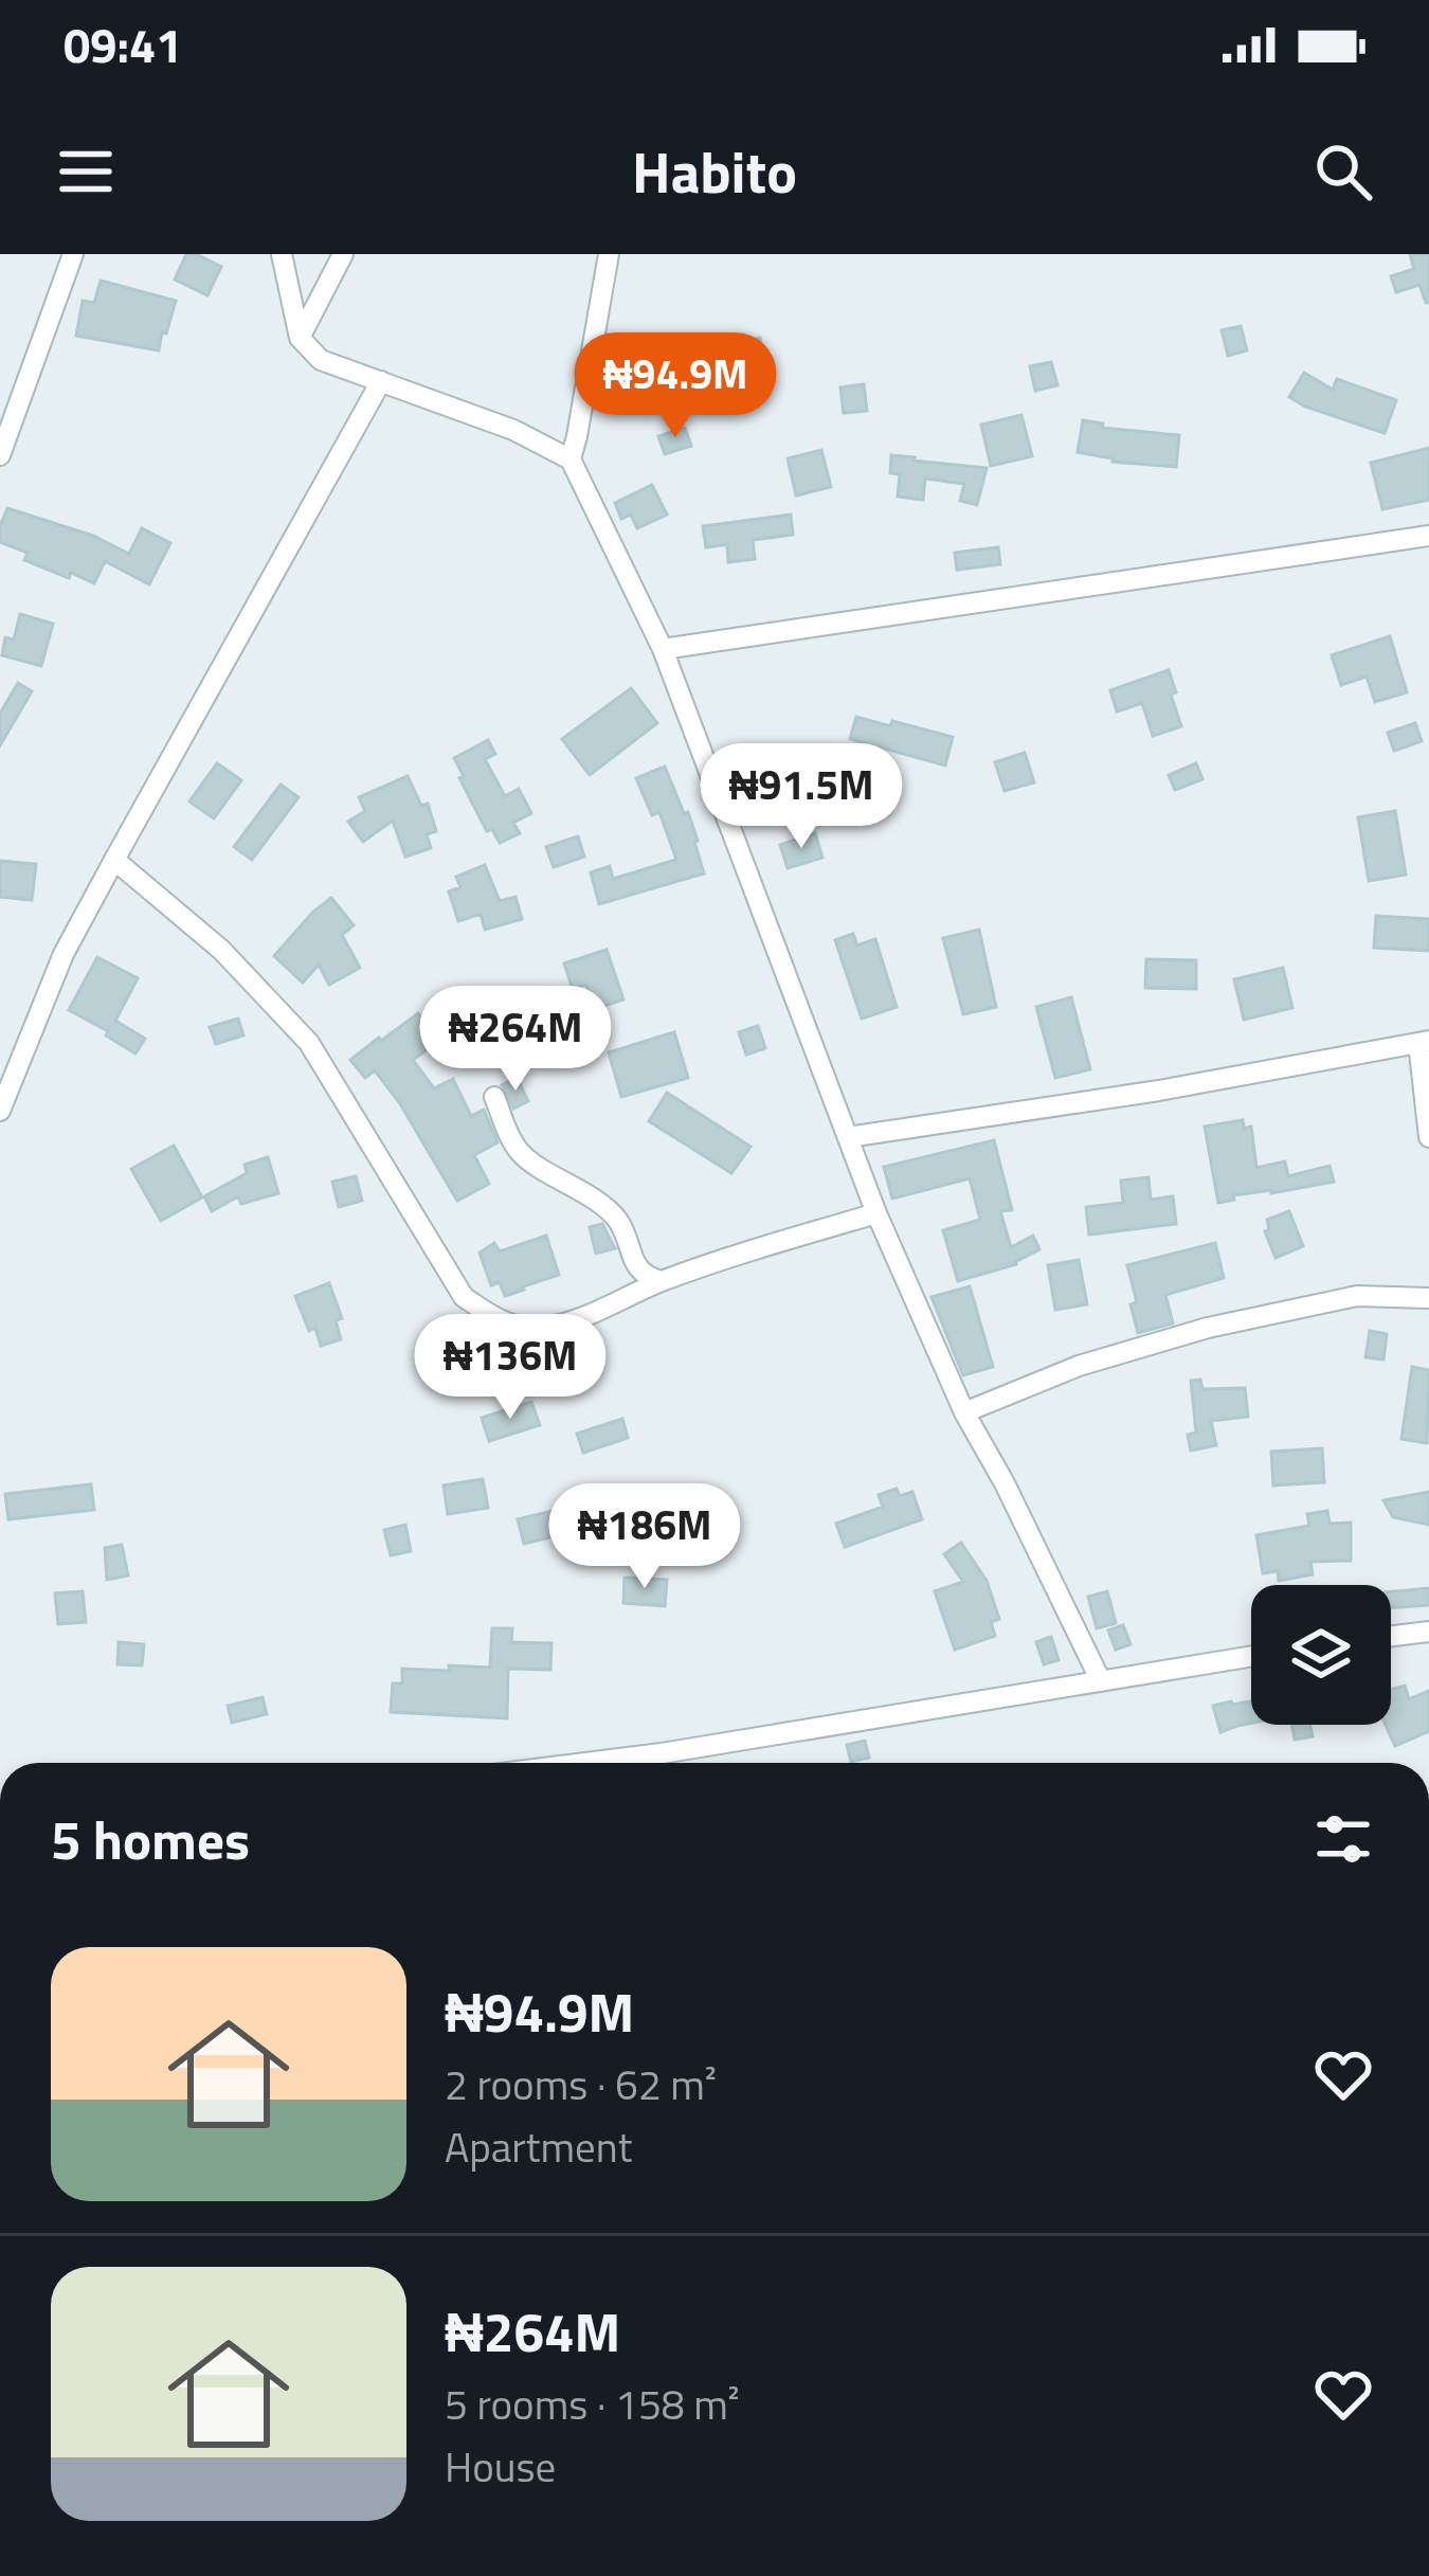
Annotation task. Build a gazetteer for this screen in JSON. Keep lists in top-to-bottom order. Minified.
{"page":{"status":"09:41","header":"Habito","price":["₦94.9M","₦91.5M","₦264M","₦136M","₦186M"],"heading":"5 homes","list":[{"name":"₦94.9M","note":"2 rooms · 62 m² · Apartment"},{"name":"₦264M","note":"5 rooms · 158 m² · House"}]}}
